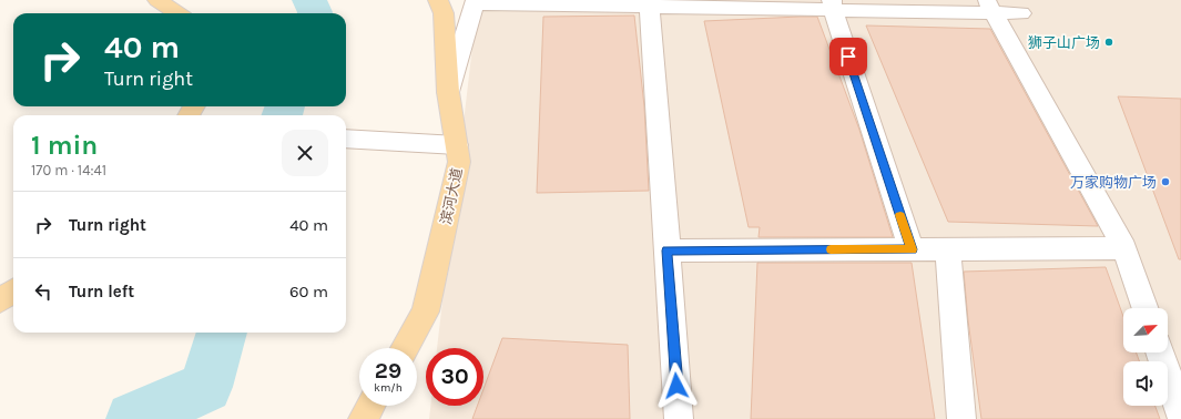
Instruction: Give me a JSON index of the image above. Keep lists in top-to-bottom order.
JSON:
{
  "streets": {
    "main road": ["滨河大道"]
  },
  "places": ["狮子山广场", "万家购物广场"],
  "north": "top right",
  "page": {
    "turn": ["40 m", "Turn right"],
    "heading": ["1 min", "170 m · 14:41"],
    "list": [
      {
        "name": "Turn right",
        "value": "40 m"
      },
      {
        "name": "Turn left",
        "value": "60 m"
      }
    ],
    "speed": "29 km/h",
    "limit": "30"
  }
}
